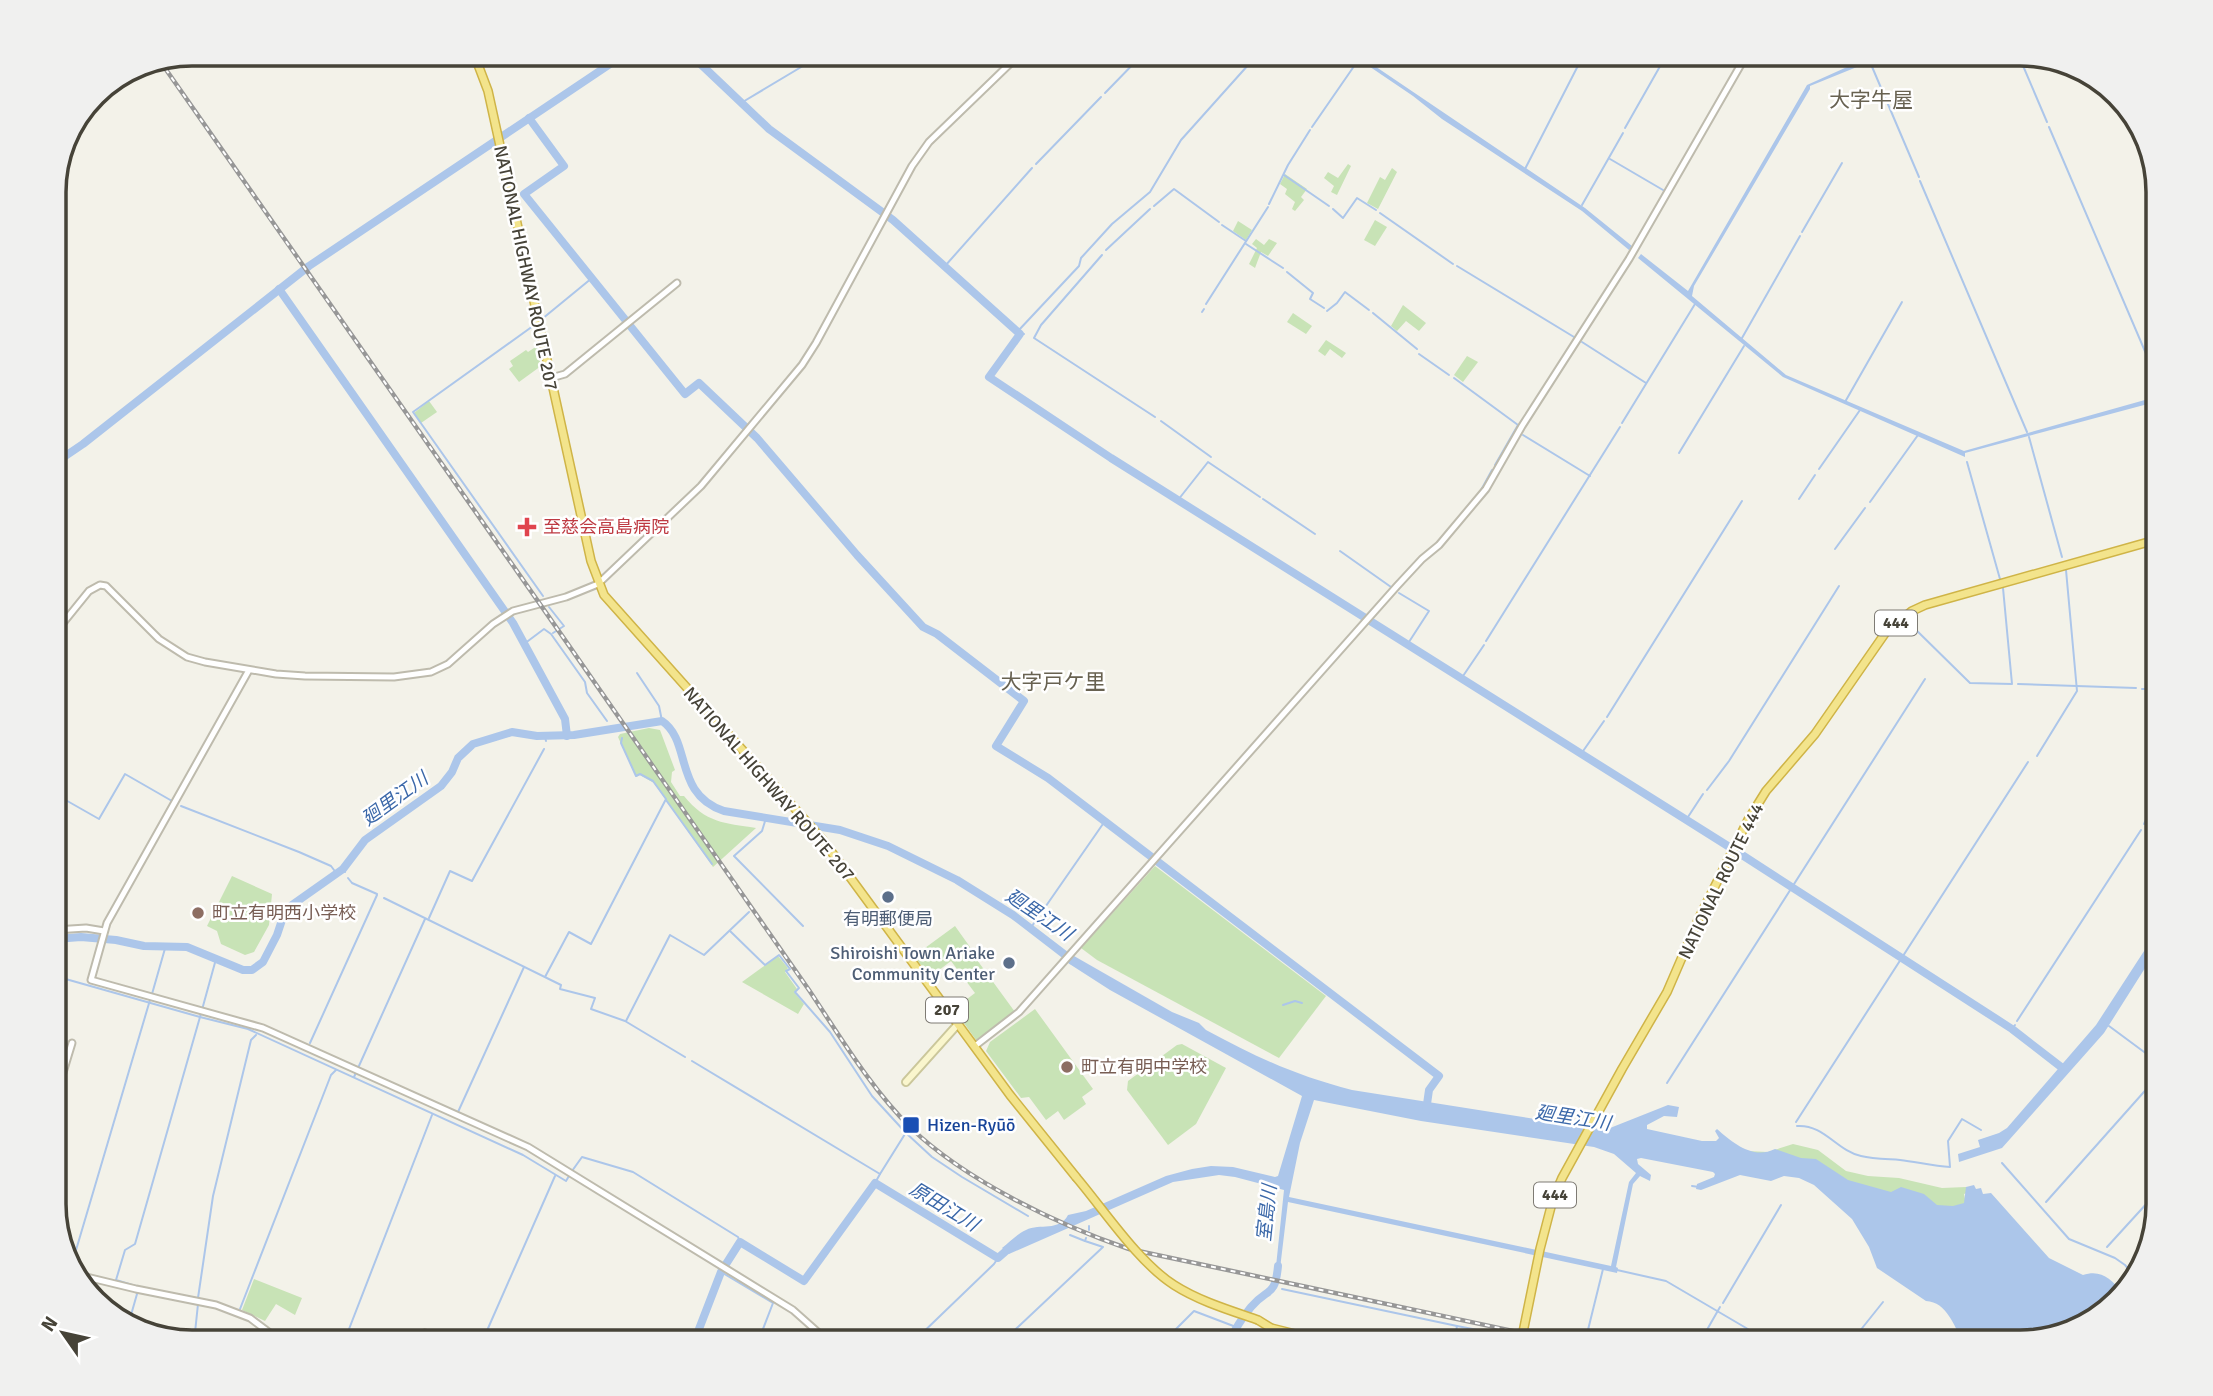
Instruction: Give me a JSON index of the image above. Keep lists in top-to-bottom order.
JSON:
{
  "streets": {
    "highway": [
      "NATIONAL HIGHWAY ROUTE 207",
      "444",
      "NATIONAL ROUTE 444",
      "207"
    ]
  },
  "districts": ["大字牛屋", "大字戸ケ里"],
  "water": ["廻里江川", "原田江川", "室島川"],
  "places": {
    "health": ["至慈会高島病院"],
    "other": [
      "有明郵便局",
      "町立有明西小学校",
      "Shiroishi Town Ariake Community Center",
      "町立有明中学校"
    ],
    "transit": ["Hizen-Ryūō"]
  },
  "north": "top left"
}
